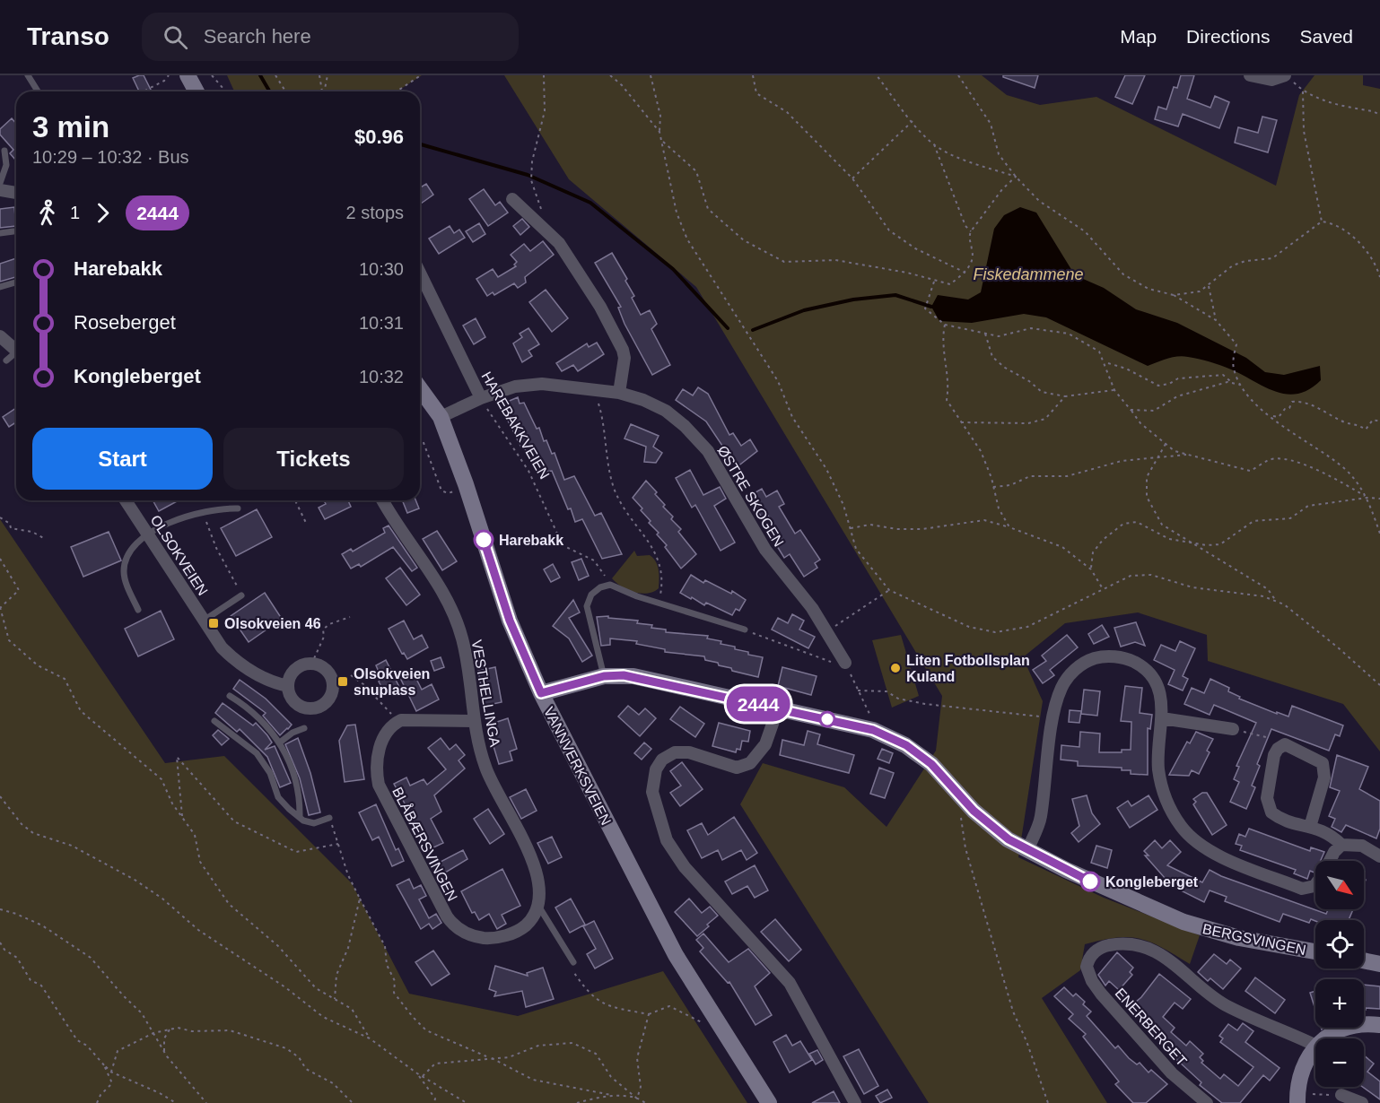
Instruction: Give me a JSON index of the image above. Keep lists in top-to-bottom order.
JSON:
{
  "streets": {
    "street": [
      "HAREBAKKVEIEN",
      "ØSTRE SKOGEN",
      "OLSOKVEIEN",
      "VESTHELLINGA",
      "VANNVERKSVEIEN",
      "BLÅBÆRSVINGEN",
      "BERGSVINGEN",
      "ENERBERGET"
    ]
  },
  "crossings": [
    ["HAREBAKKVEIEN", "ØSTRE SKOGEN"],
    ["ØSTRE SKOGEN", "VANNVERKSVEIEN"],
    ["VESTHELLINGA", "BLÅBÆRSVINGEN"],
    ["VANNVERKSVEIEN", "BERGSVINGEN"]
  ],
  "water": ["Fiskedammene"],
  "places": {
    "other": ["Harebakk", "Liten Fotbollsplan Kuland", "Kongleberget"],
    "transit": ["Olsokveien 46", "Olsokveien snuplass"]
  },
  "lines": ["bus line 2444"],
  "north": "bottom right",
  "page": {
    "header": "Transo",
    "search": "Search here",
    "nav": ["Map", "Directions", "Saved"],
    "on_map": "2444",
    "heading": ["3 min", "10:29 – 10:32 · Bus", "$0.96"],
    "legs": ["1", "2444", "2 stops"],
    "list": [
      {
        "name": "Harebakk",
        "value": "10:30"
      },
      {
        "name": "Roseberget",
        "value": "10:31"
      },
      {
        "name": "Kongleberget",
        "value": "10:32"
      }
    ],
    "buttons": ["Start", "Tickets"],
    "map_buttons": ["+", "−"]
  }
}
